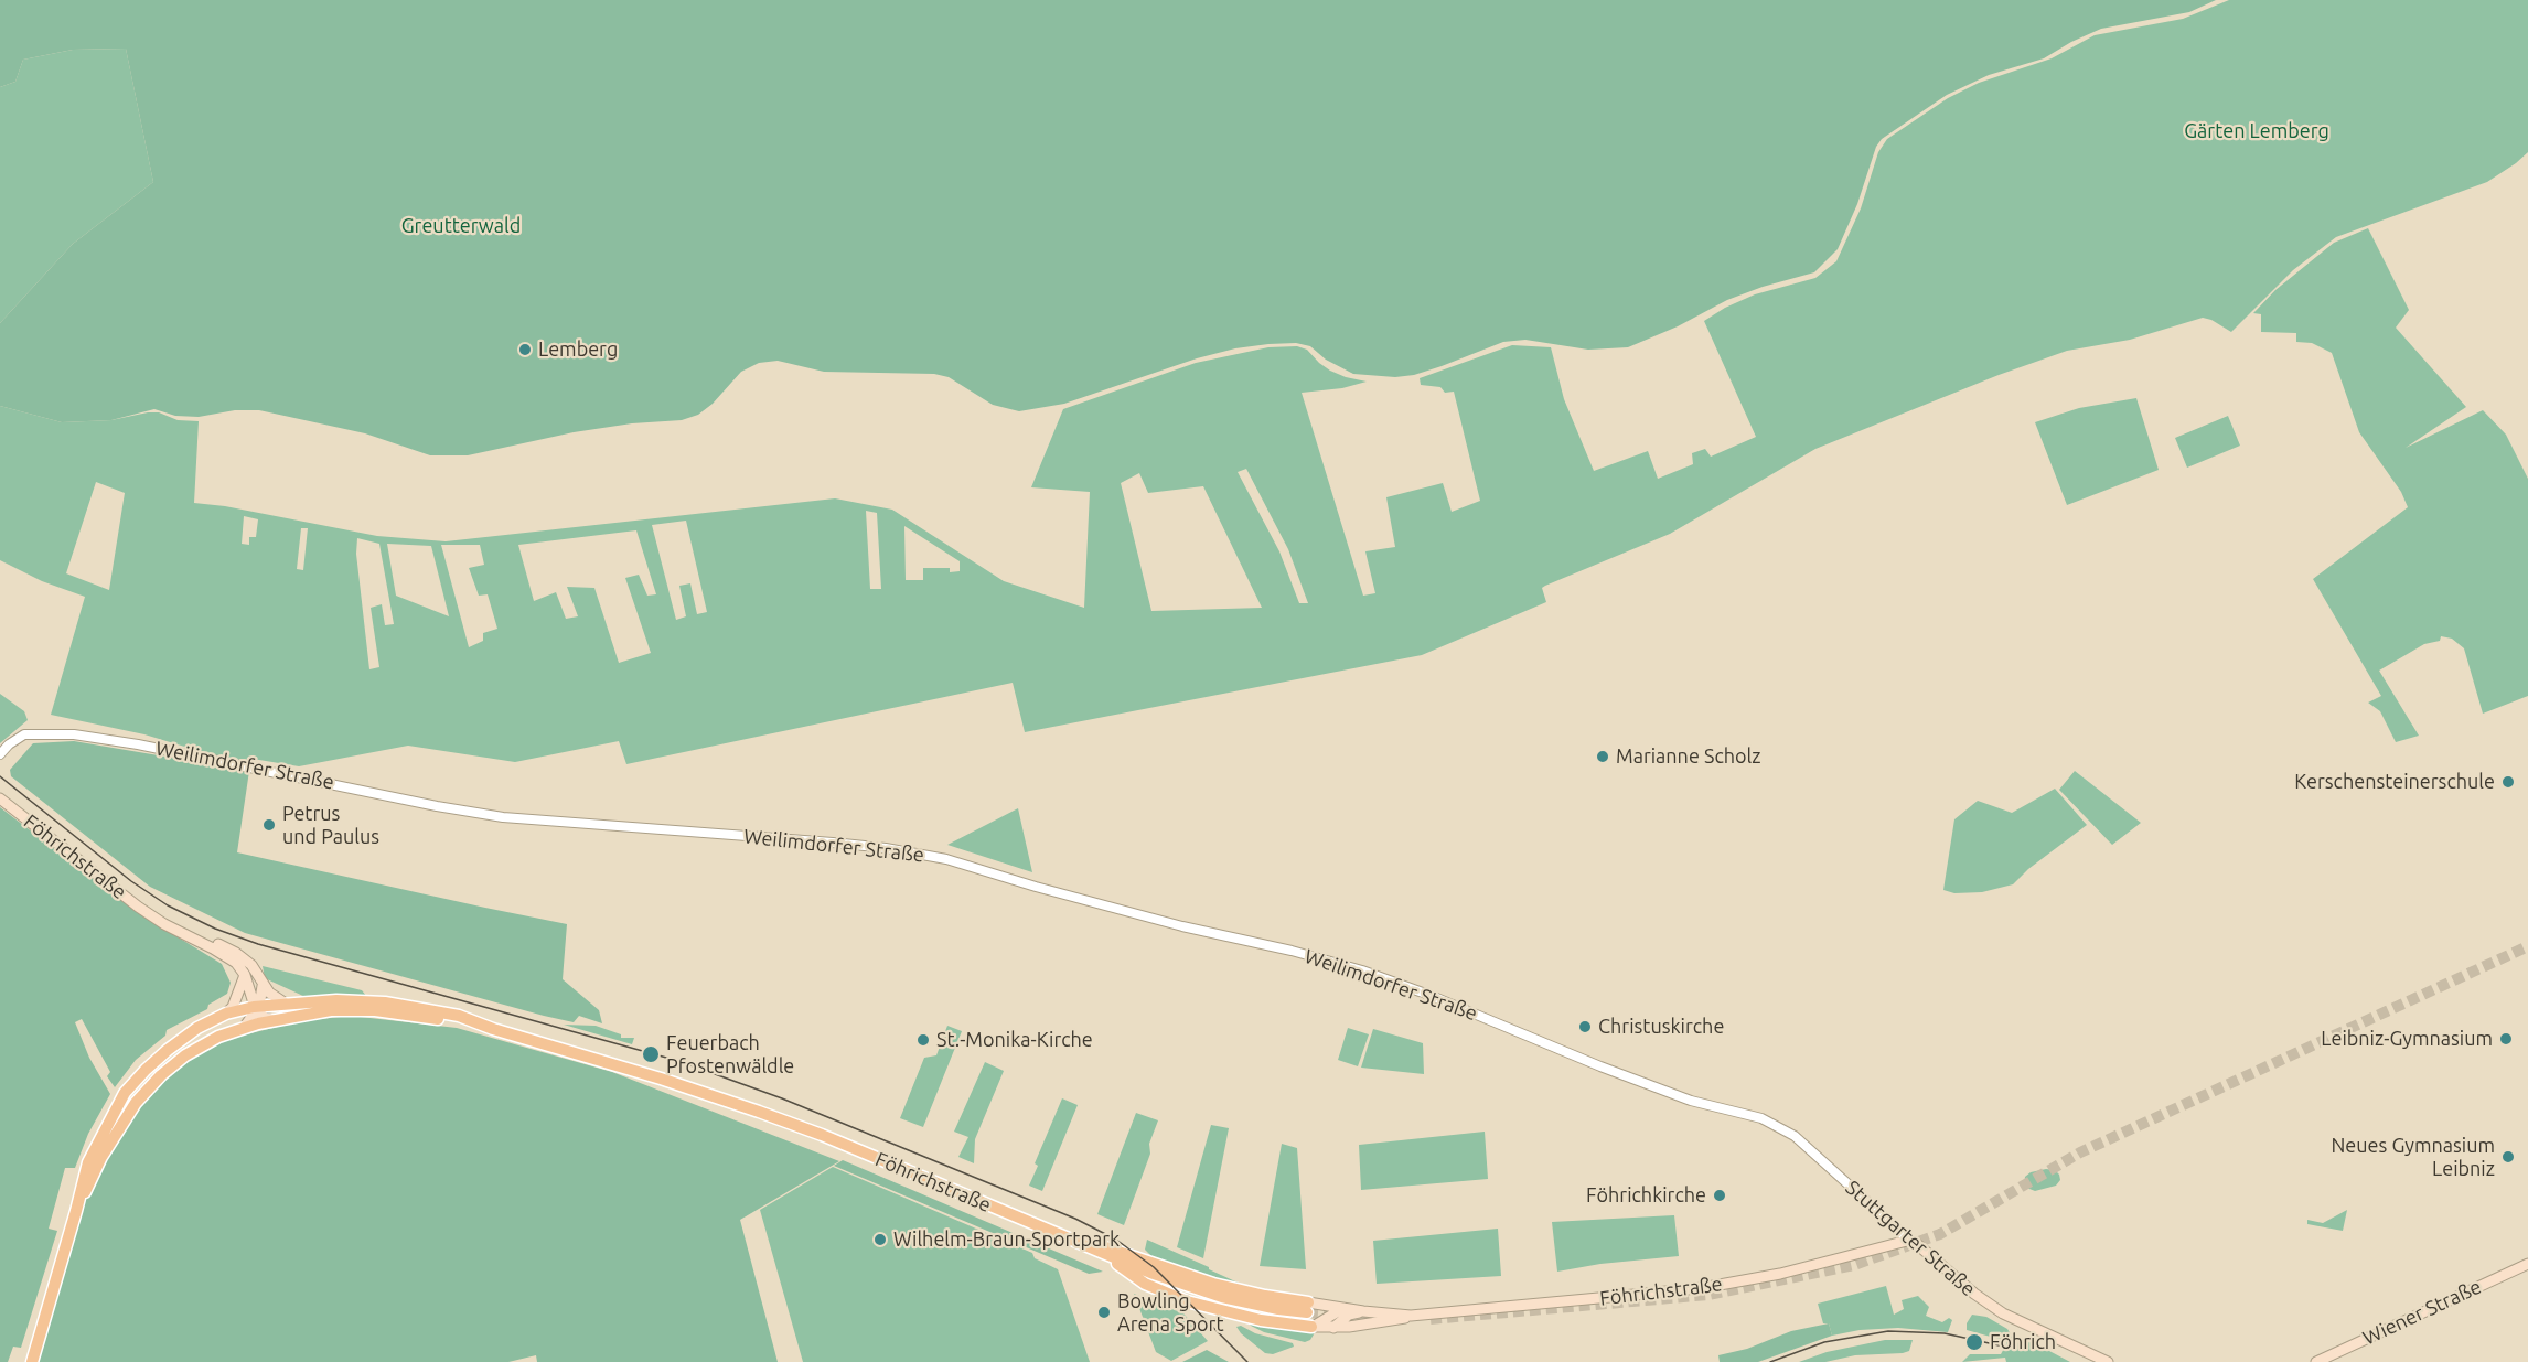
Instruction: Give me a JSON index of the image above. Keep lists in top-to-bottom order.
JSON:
{
  "streets": {
    "main road": ["Föhrichstraße", "Stuttgarter Straße", "Wiener Straße"],
    "street": ["Weilimdorfer Straße"]
  },
  "crossings": [
    ["Weilimdorfer Straße", "Stuttgarter Straße"],
    ["Föhrichstraße", "Stuttgarter Straße"]
  ],
  "parks": ["Gärten Lemberg", "Greutterwald"],
  "places": [
    "Lemberg",
    "Marianne Scholz",
    "Kerschensteinerschule",
    "Petrus und Paulus",
    "Christuskirche",
    "Leibniz-Gymnasium",
    "St.-Monika-Kirche",
    "Feuerbach Pfostenwäldle",
    "Neues Gymnasium Leibniz",
    "Föhrichkirche",
    "Wilhelm-Braun-Sportpark",
    "Bowling Arena Sport",
    "Föhrich"
  ]
}
